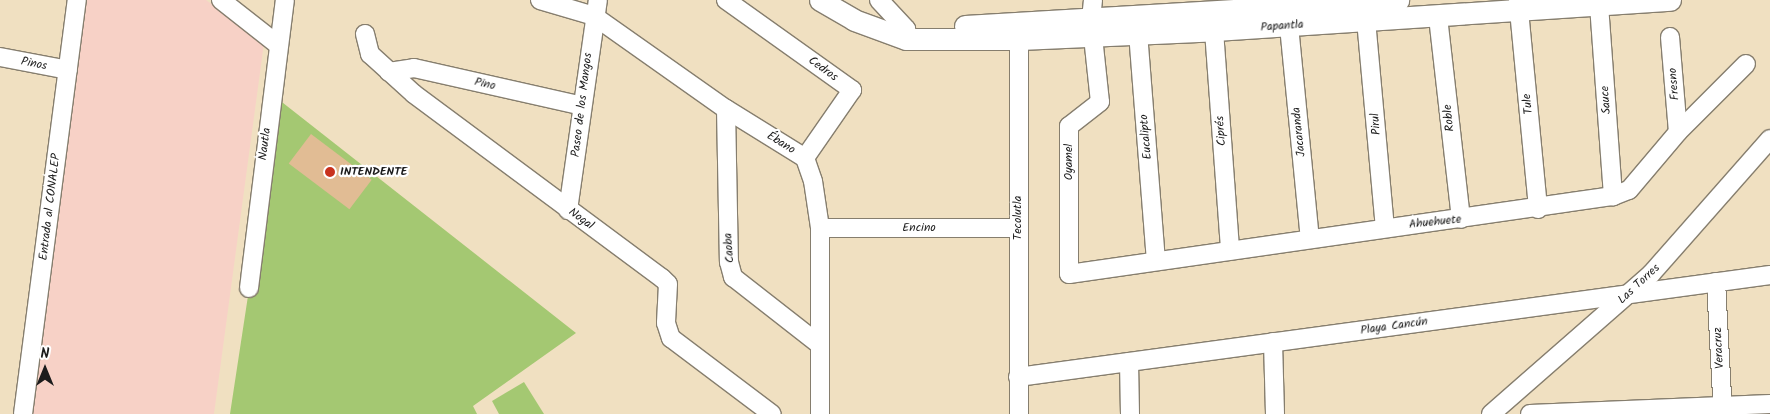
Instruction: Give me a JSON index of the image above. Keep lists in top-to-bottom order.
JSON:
{
  "streets": {
    "street": [
      "Papantla",
      "Pinos",
      "Cedros",
      "Pino",
      "Fresno",
      "Sauce",
      "Tule",
      "Paseo de los Mangos",
      "Roble",
      "Pirul",
      "Ciprés",
      "Jacaranda",
      "Eucalipto",
      "Ébano",
      "Nautla",
      "Oyamel",
      "Entrada al CONALEP",
      "Tecolutla",
      "Nogal",
      "Ahuehuete",
      "Encino",
      "Caoba",
      "Las Torres",
      "Playa Cancún",
      "Veracruz"
    ]
  },
  "crossings": [
    ["Papantla", "Sauce"],
    ["Papantla", "Tule"],
    ["Papantla", "Roble"],
    ["Papantla", "Pirul"],
    ["Papantla", "Ciprés"],
    ["Papantla", "Jacaranda"],
    ["Papantla", "Eucalipto"],
    ["Papantla", "Oyamel"],
    ["Papantla", "Tecolutla"],
    ["Pinos", "Entrada al CONALEP"],
    ["Cedros", "Ébano"],
    ["Pino", "Paseo de los Mangos"],
    ["Pino", "Nogal"],
    ["Fresno", "Ahuehuete"],
    ["Sauce", "Ahuehuete"],
    ["Tule", "Ahuehuete"],
    ["Paseo de los Mangos", "Ébano"],
    ["Paseo de los Mangos", "Nogal"],
    ["Roble", "Ahuehuete"],
    ["Pirul", "Ahuehuete"],
    ["Ciprés", "Ahuehuete"],
    ["Jacaranda", "Ahuehuete"],
    ["Eucalipto", "Ahuehuete"],
    ["Ébano", "Encino"],
    ["Ébano", "Caoba"],
    ["Oyamel", "Ahuehuete"],
    ["Tecolutla", "Encino"],
    ["Tecolutla", "Playa Cancún"],
    ["Las Torres", "Playa Cancún"],
    ["Playa Cancún", "Veracruz"]
  ],
  "places": ["INTENDENTE"],
  "north": "top"
}
